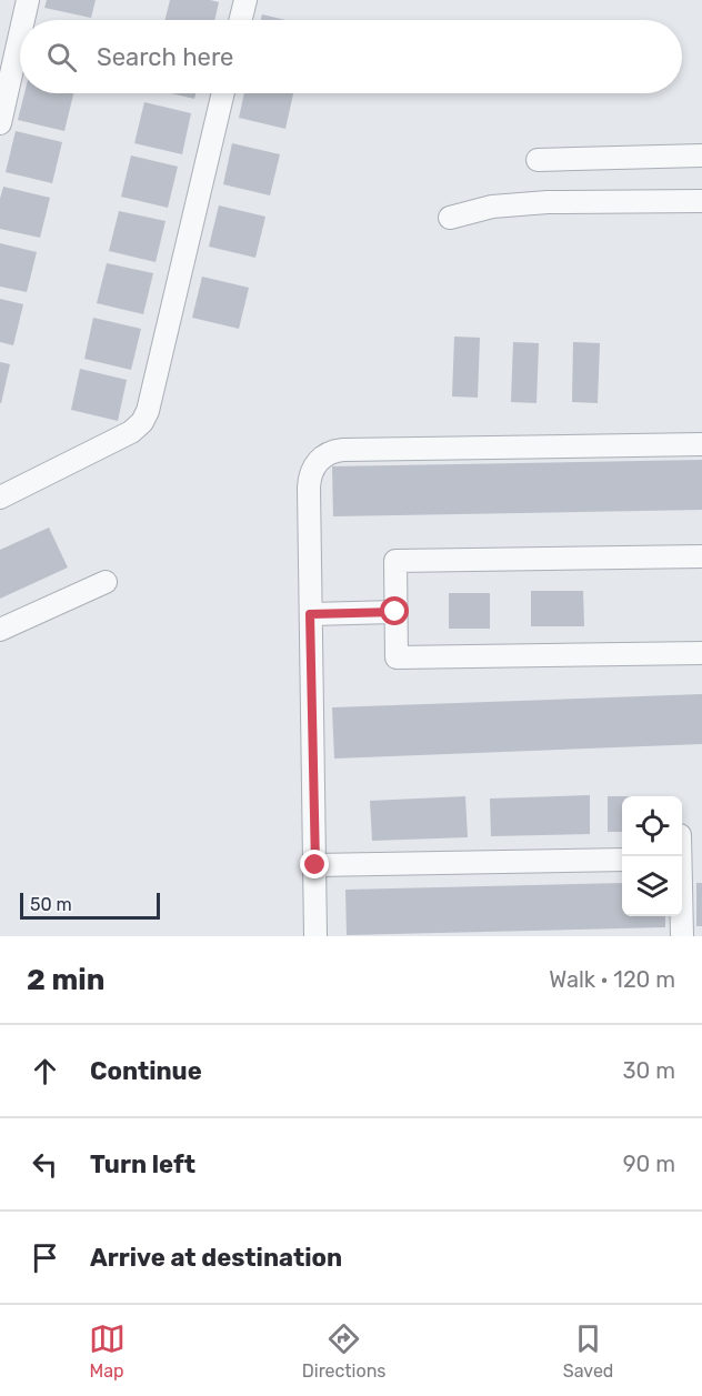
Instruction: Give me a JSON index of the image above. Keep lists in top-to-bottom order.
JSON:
{
  "scale_bar": "50 m",
  "page": {
    "search": "Search here",
    "scale": "50 m",
    "heading": ["2 min", "Walk · 120 m"],
    "list": [
      ["Continue", "30 m"],
      ["Turn left", "90 m"],
      "Arrive at destination"
    ],
    "nav": ["Map", "Directions", "Saved"]
  }
}
